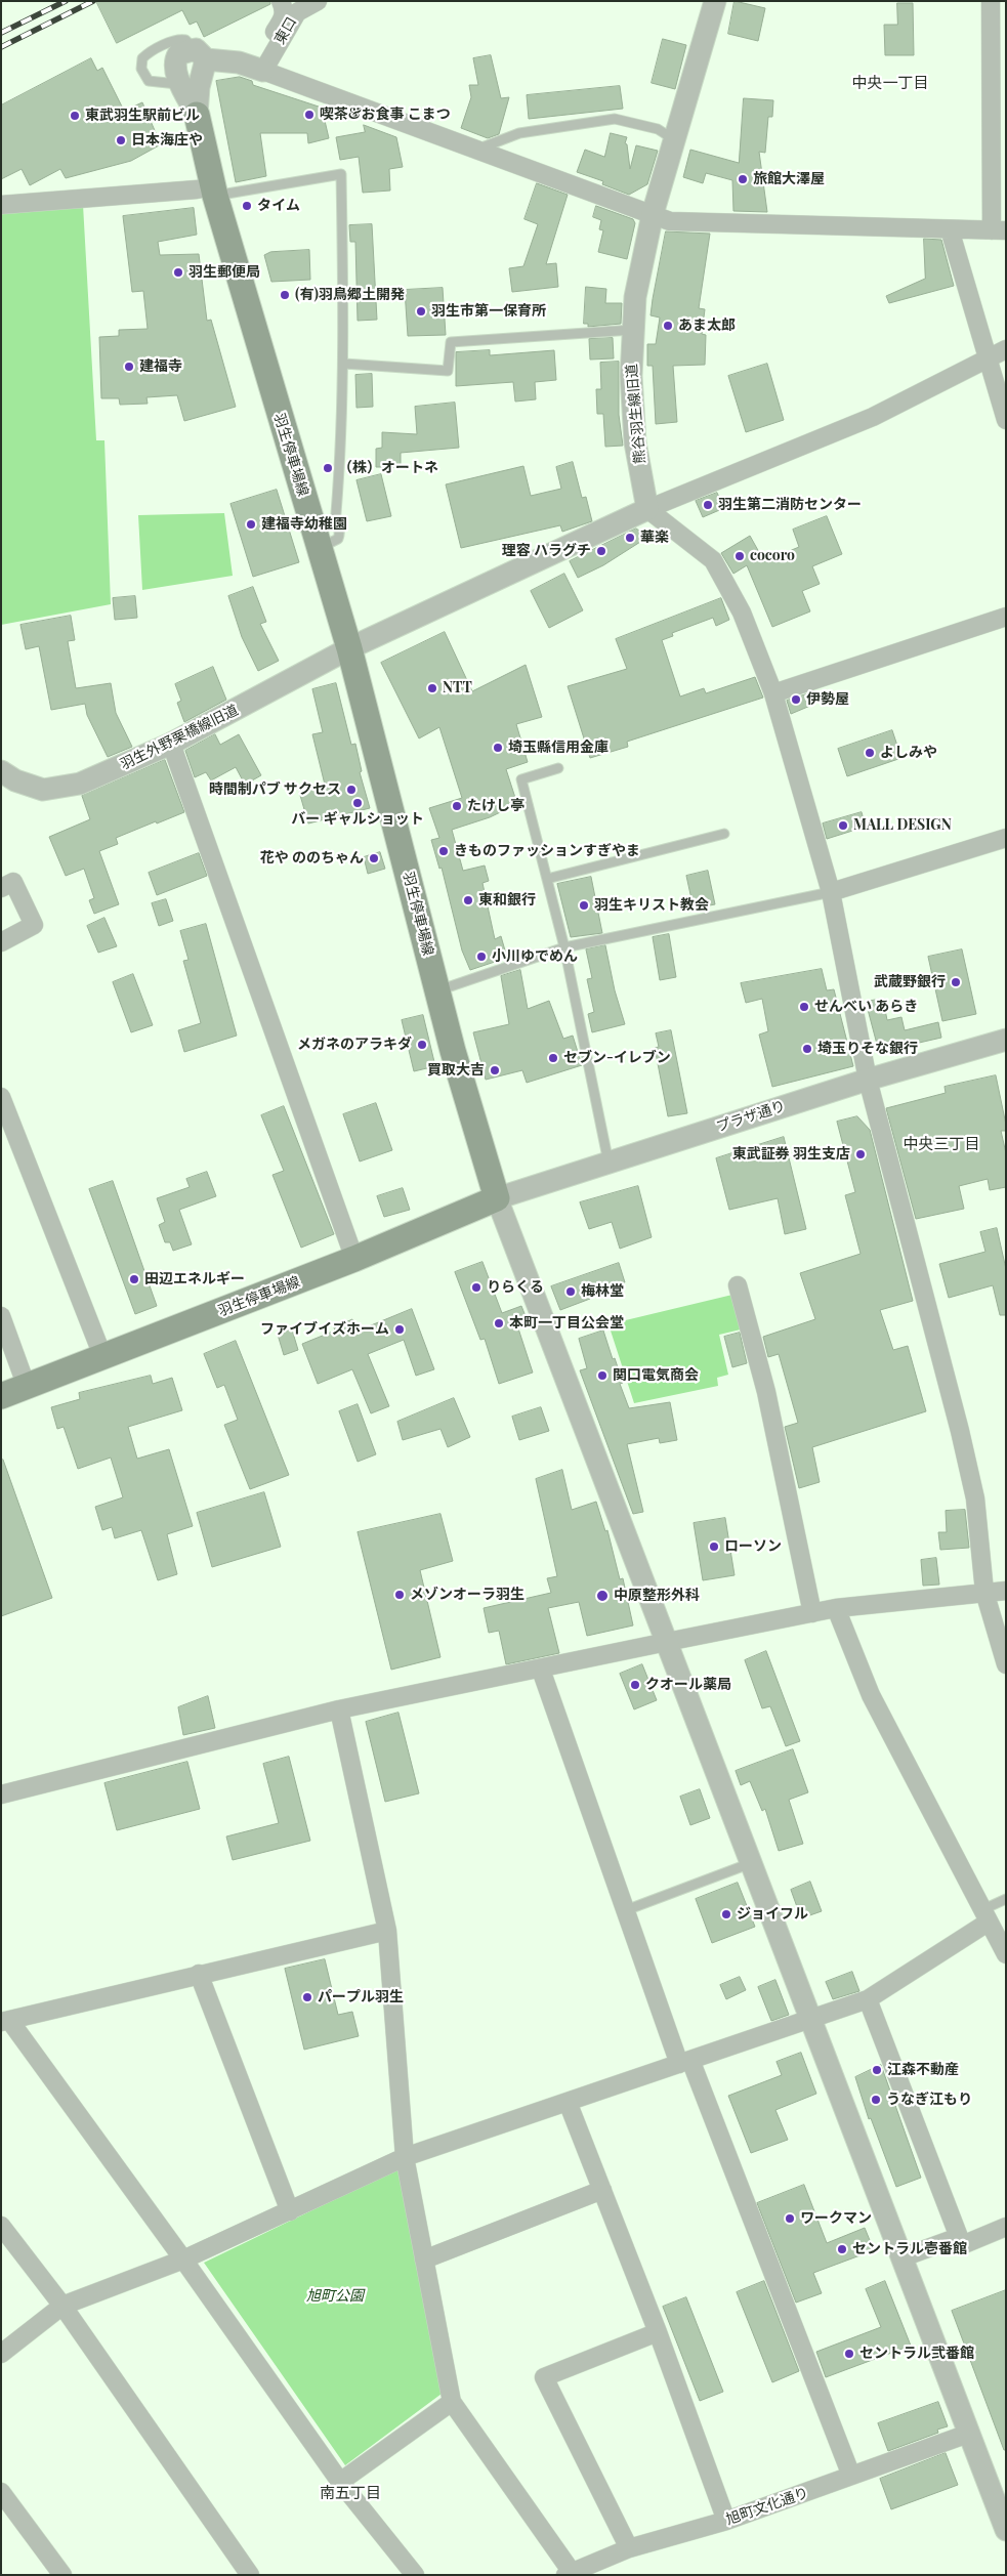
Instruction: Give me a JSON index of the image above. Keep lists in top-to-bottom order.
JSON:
{
  "streets": {
    "main road": ["羽生停車場線"],
    "street": [
      "東口",
      "熊谷羽生線旧道",
      "羽生外野栗橋線旧道",
      "プラザ通り",
      "旭町文化通り"
    ]
  },
  "crossings": [
    ["羽生停車場線", "羽生外野栗橋線旧道"],
    ["羽生停車場線", "プラザ通り"]
  ],
  "districts": ["中央一丁目", "中央三丁目", "南五丁目"],
  "parks": ["旭町公園"],
  "places": [
    "喫茶&お食事 こまつ",
    "東武羽生駅前ビル",
    "日本海庄や",
    "旅館大澤屋",
    "タイム",
    "羽生郵便局",
    "(有)羽鳥郷土開発",
    "羽生市第一保育所",
    "あま太郎",
    "建福寺",
    "（株）オートネ",
    "羽生第二消防センター",
    "建福寺幼稚園",
    "華楽",
    "理容 ハラグチ",
    "cocoro",
    "NTT",
    "伊勢屋",
    "埼玉縣信用金庫",
    "よしみや",
    "時間制パブ サクセス",
    "バー ギャルショット",
    "たけし亭",
    "MALL DESIGN",
    "きものファッションすぎやま",
    "花や ののちゃん",
    "東和銀行",
    "羽生キリスト教会",
    "小川ゆでめん",
    "武蔵野銀行",
    "せんべい あらき",
    "メガネのアラキダ",
    "埼玉りそな銀行",
    "セブン-イレブン",
    "買取大吉",
    "東武証券 羽生支店",
    "田辺エネルギー",
    "りらくる",
    "梅林堂",
    "本町一丁目公会堂",
    "ファイブイズホーム",
    "関口電気商会",
    "ローソン",
    "メゾンオーラ羽生",
    "中原整形外科",
    "クオール薬局",
    "ジョイフル",
    "パープル羽生",
    "江森不動産",
    "うなぎ江もり",
    "ワークマン",
    "セントラル壱番館",
    "セントラル弐番館"
  ]
}
